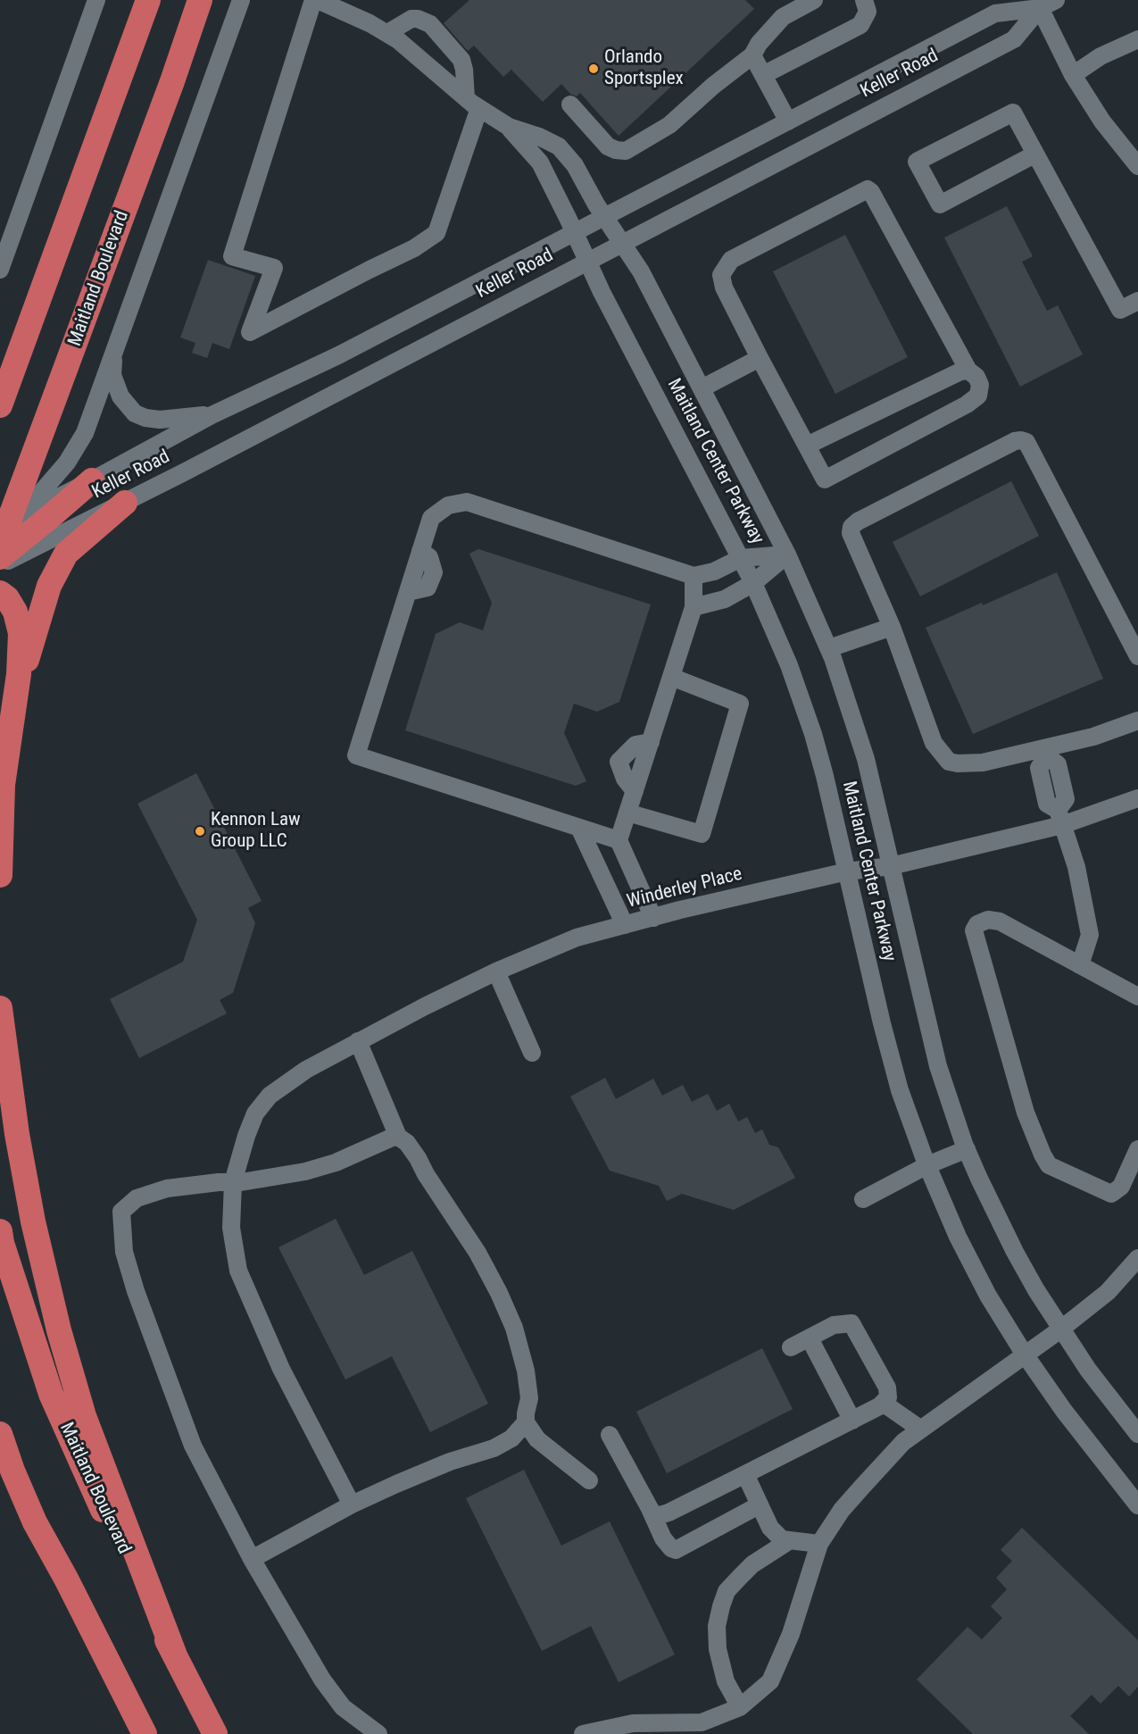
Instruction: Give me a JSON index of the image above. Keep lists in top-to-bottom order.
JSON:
{
  "streets": {
    "highway": ["Maitland Boulevard"],
    "street": ["Keller Road", "Maitland Center Parkway", "Winderley Place"]
  },
  "crossings": [
    ["Keller Road", "Maitland Boulevard"],
    ["Keller Road", "Maitland Center Parkway"],
    ["Maitland Center Parkway", "Winderley Place"]
  ],
  "places": ["Orlando Sportsplex", "Kennon Law Group LLC"]
}
